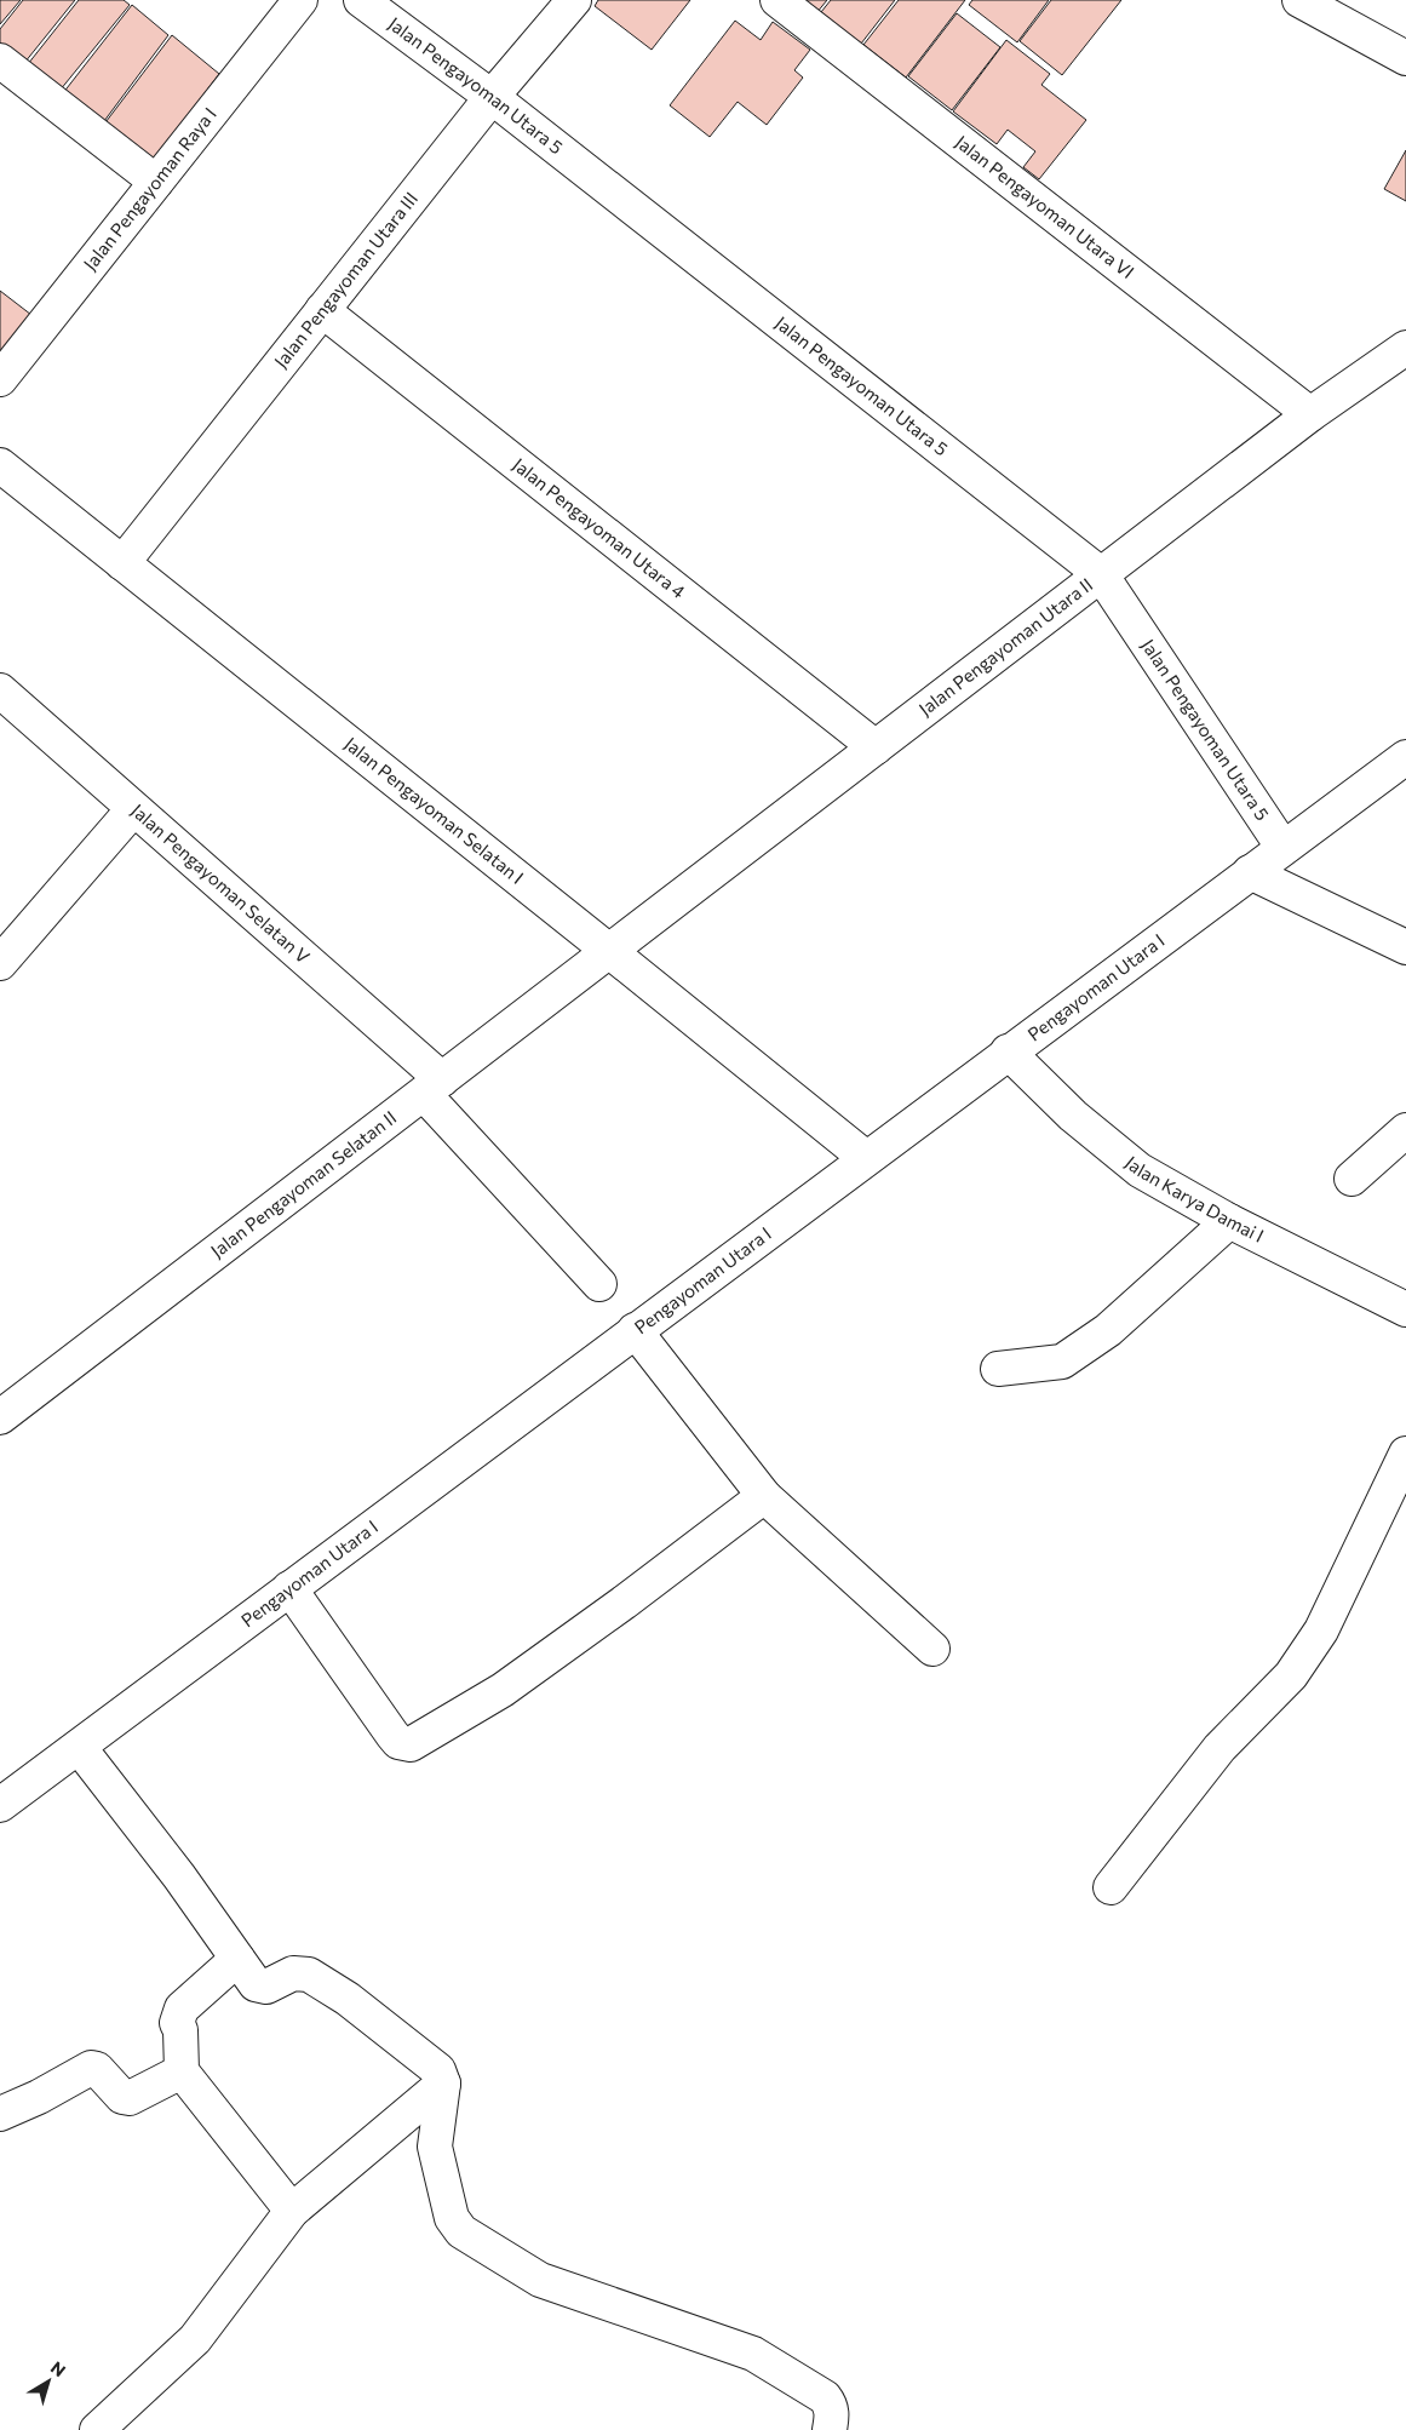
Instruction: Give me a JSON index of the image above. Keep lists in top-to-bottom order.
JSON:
{
  "streets": {
    "street": [
      "Jalan Pengayoman Utara 5",
      "Jalan Pengayoman Raya I",
      "Jalan Pengayoman Utara VI",
      "Jalan Pengayoman Utara III",
      "Jalan Pengayoman Utara 4",
      "Jalan Pengayoman Utara II",
      "Jalan Pengayoman Selatan I",
      "Jalan Pengayoman Selatan V",
      "Pengayoman Utara I",
      "Jalan Pengayoman Selatan II",
      "Jalan Karya Damai I"
    ]
  },
  "crossings": [
    ["Jalan Pengayoman Utara 5", "Jalan Pengayoman Utara III"],
    ["Jalan Pengayoman Utara 5", "Jalan Pengayoman Utara II"],
    ["Jalan Pengayoman Utara 5", "Pengayoman Utara I"],
    ["Jalan Pengayoman Utara VI", "Jalan Pengayoman Utara II"],
    ["Jalan Pengayoman Utara III", "Jalan Pengayoman Utara 4"],
    ["Jalan Pengayoman Utara III", "Jalan Pengayoman Selatan I"],
    ["Jalan Pengayoman Utara 4", "Jalan Pengayoman Utara II"],
    ["Jalan Pengayoman Utara II", "Jalan Pengayoman Selatan I"],
    ["Jalan Pengayoman Utara II", "Jalan Pengayoman Selatan II"],
    ["Jalan Pengayoman Selatan I", "Pengayoman Utara I"],
    ["Jalan Pengayoman Selatan I", "Jalan Pengayoman Selatan II"],
    ["Jalan Pengayoman Selatan V", "Jalan Pengayoman Selatan II"],
    ["Pengayoman Utara I", "Jalan Karya Damai I"]
  ],
  "north": "top right"
}
